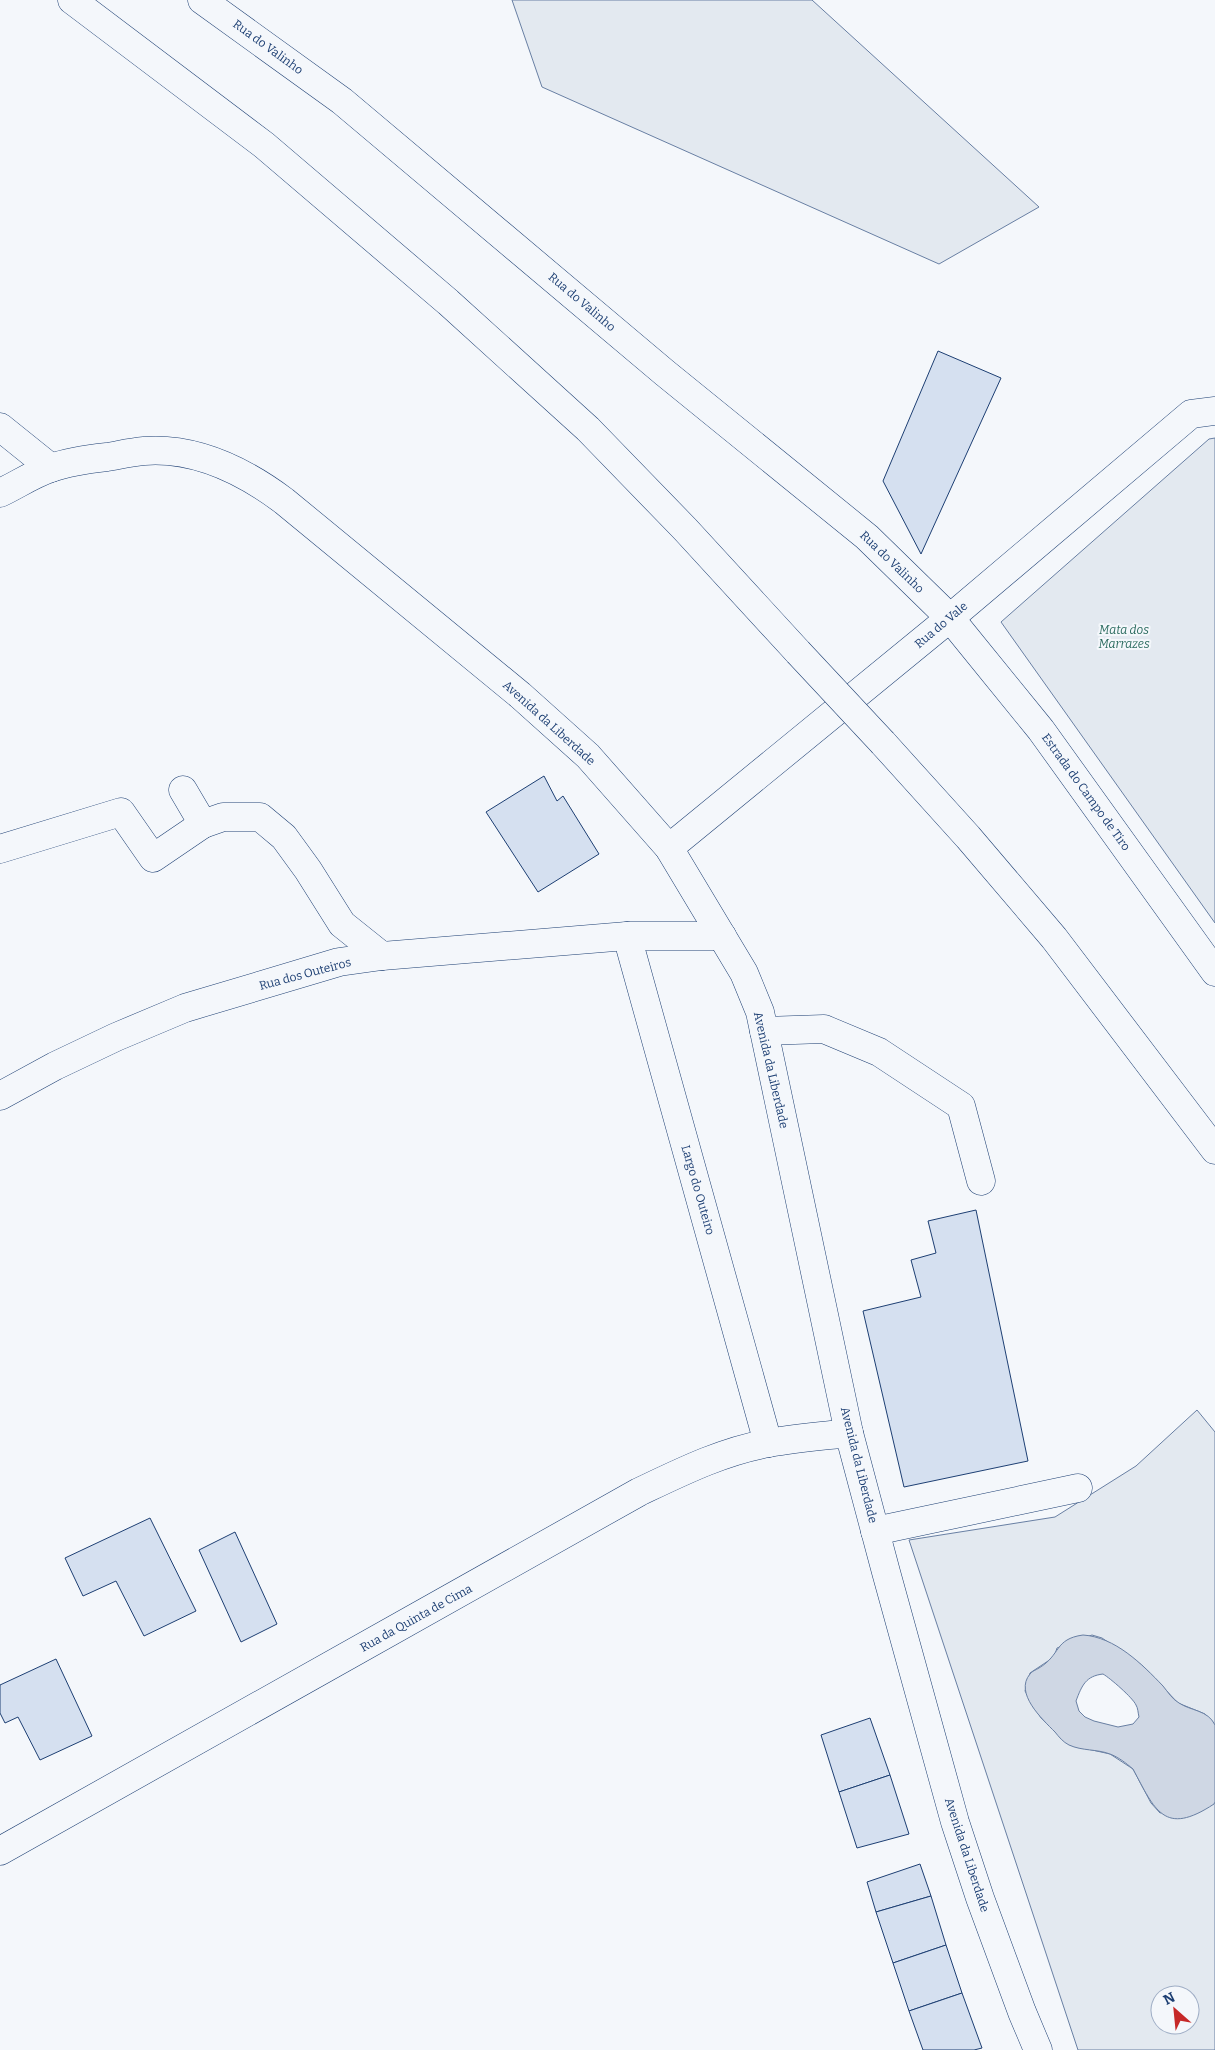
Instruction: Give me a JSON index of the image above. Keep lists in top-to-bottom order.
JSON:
{
  "streets": {
    "street": [
      "Rua do Valinho",
      "Rua do Vale",
      "Avenida da Liberdade",
      "Estrada do Campo de Tiro",
      "Rua dos Outeiros",
      "Largo do Outeiro",
      "Rua da Quinta de Cima"
    ]
  },
  "crossings": [
    ["Rua do Valinho", "Rua do Vale"],
    ["Rua do Valinho", "Estrada do Campo de Tiro"],
    ["Rua do Vale", "Avenida da Liberdade"],
    ["Rua do Vale", "Estrada do Campo de Tiro"],
    ["Avenida da Liberdade", "Rua dos Outeiros"],
    ["Avenida da Liberdade", "Rua da Quinta de Cima"],
    ["Rua dos Outeiros", "Largo do Outeiro"],
    ["Largo do Outeiro", "Rua da Quinta de Cima"]
  ],
  "parks": ["Mata dos Marrazes"],
  "north": "top left"
}
